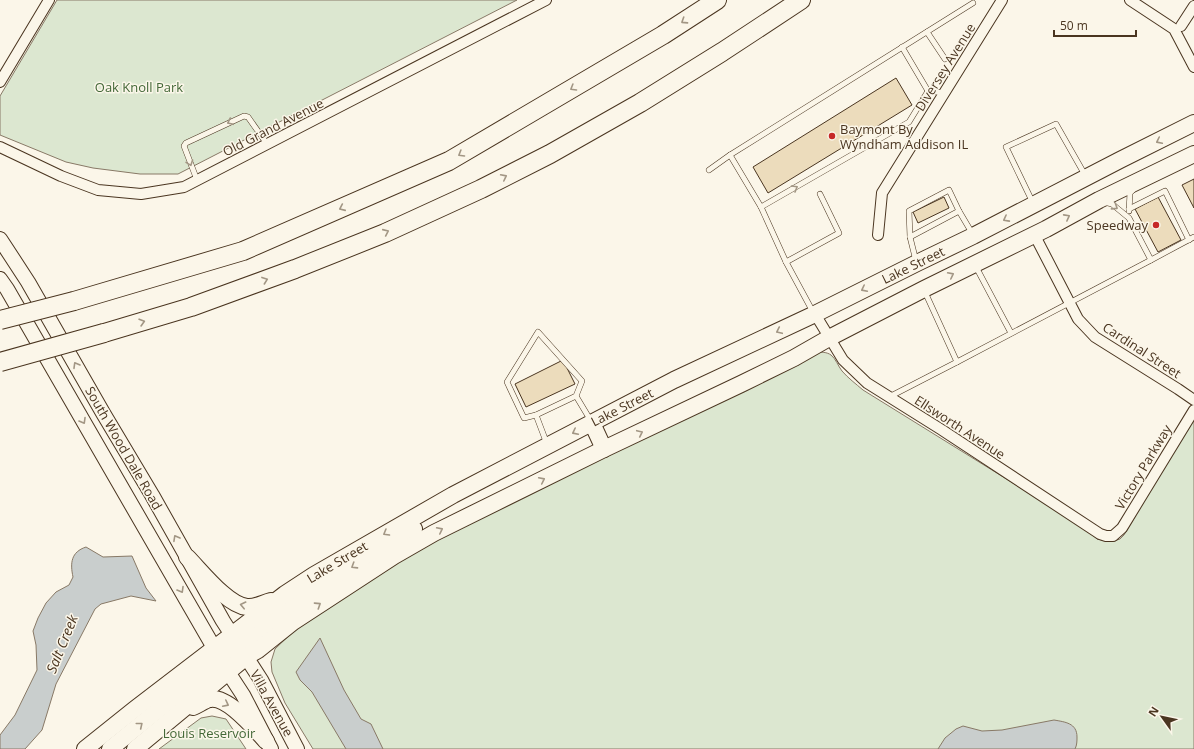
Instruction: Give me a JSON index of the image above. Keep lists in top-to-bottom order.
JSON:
{
  "streets": {
    "main road": ["Lake Street", "South Wood Dale Road", "Villa Avenue"],
    "street": [
      "Diversey Avenue",
      "Old Grand Avenue",
      "Cardinal Street",
      "Ellsworth Avenue",
      "Victory Parkway"
    ]
  },
  "crossings": [
    ["Lake Street", "Cardinal Street"],
    ["Lake Street", "Ellsworth Avenue"],
    ["Lake Street", "South Wood Dale Road"],
    ["Lake Street", "Villa Avenue"],
    ["Ellsworth Avenue", "Victory Parkway"],
    ["South Wood Dale Road", "Villa Avenue"]
  ],
  "water": ["Salt Creek"],
  "parks": ["Oak Knoll Park", "Louis Reservoir"],
  "places": ["Baymont By Wyndham Addison IL", "Speedway"],
  "scale_bar": "50 m",
  "north": "top left"
}
